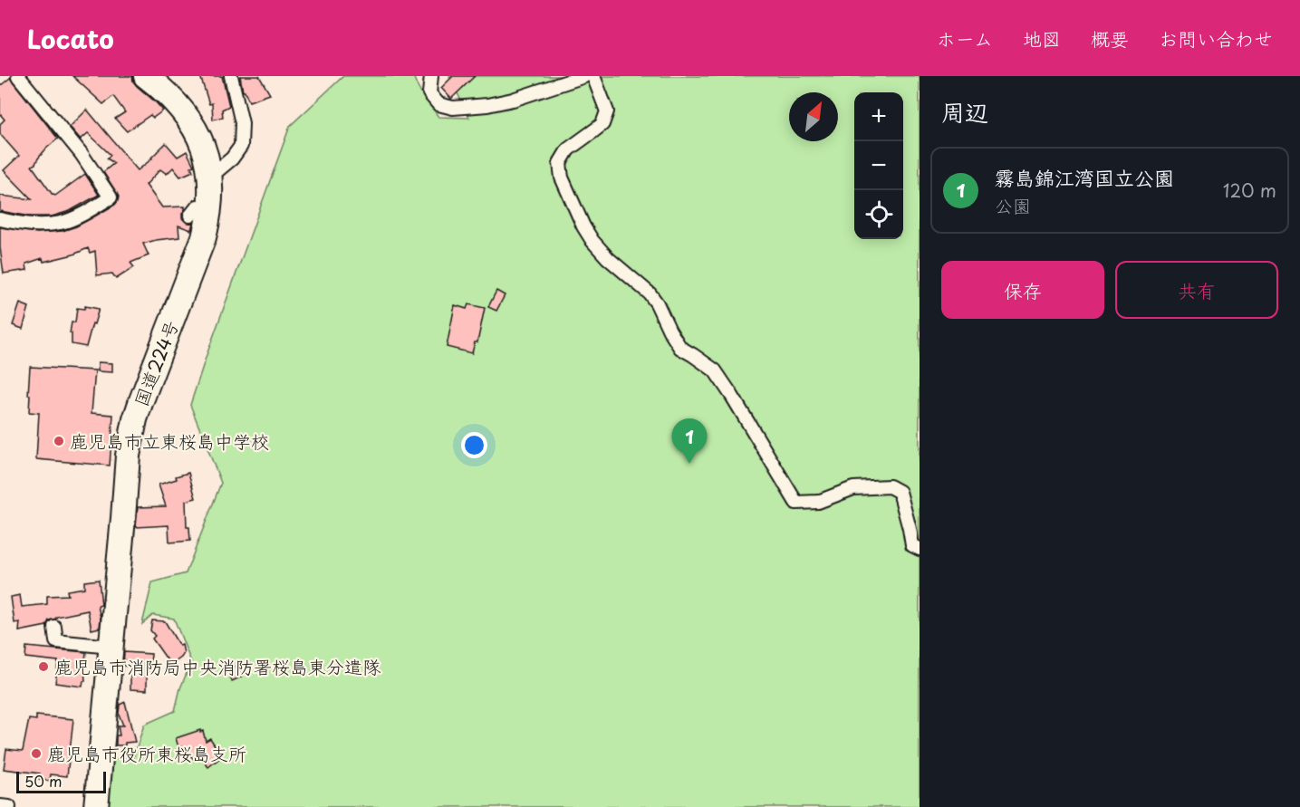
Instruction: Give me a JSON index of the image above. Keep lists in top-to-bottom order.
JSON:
{
  "streets": {
    "highway": ["国道224号"]
  },
  "places": ["鹿児島市立東桜島中学校", "鹿児島市消防局中央消防署桜島東分遣隊", "鹿児島市役所東桜島支所"],
  "scale_bar": "50 m",
  "north": "top right",
  "page": {
    "header": "Locato",
    "nav": [
      "ホーム",
      "地図",
      "概要",
      "お問い合わせ"
    ],
    "heading": "周辺",
    "map_buttons": ["+", "−"],
    "list": [
      {
        "mark": "1",
        "name": "霧島錦江湾国立公園",
        "note": "公園",
        "value": "120 m"
      }
    ],
    "buttons": ["保存", "共有"],
    "pins": "1",
    "scale": "50 m"
  }
}
